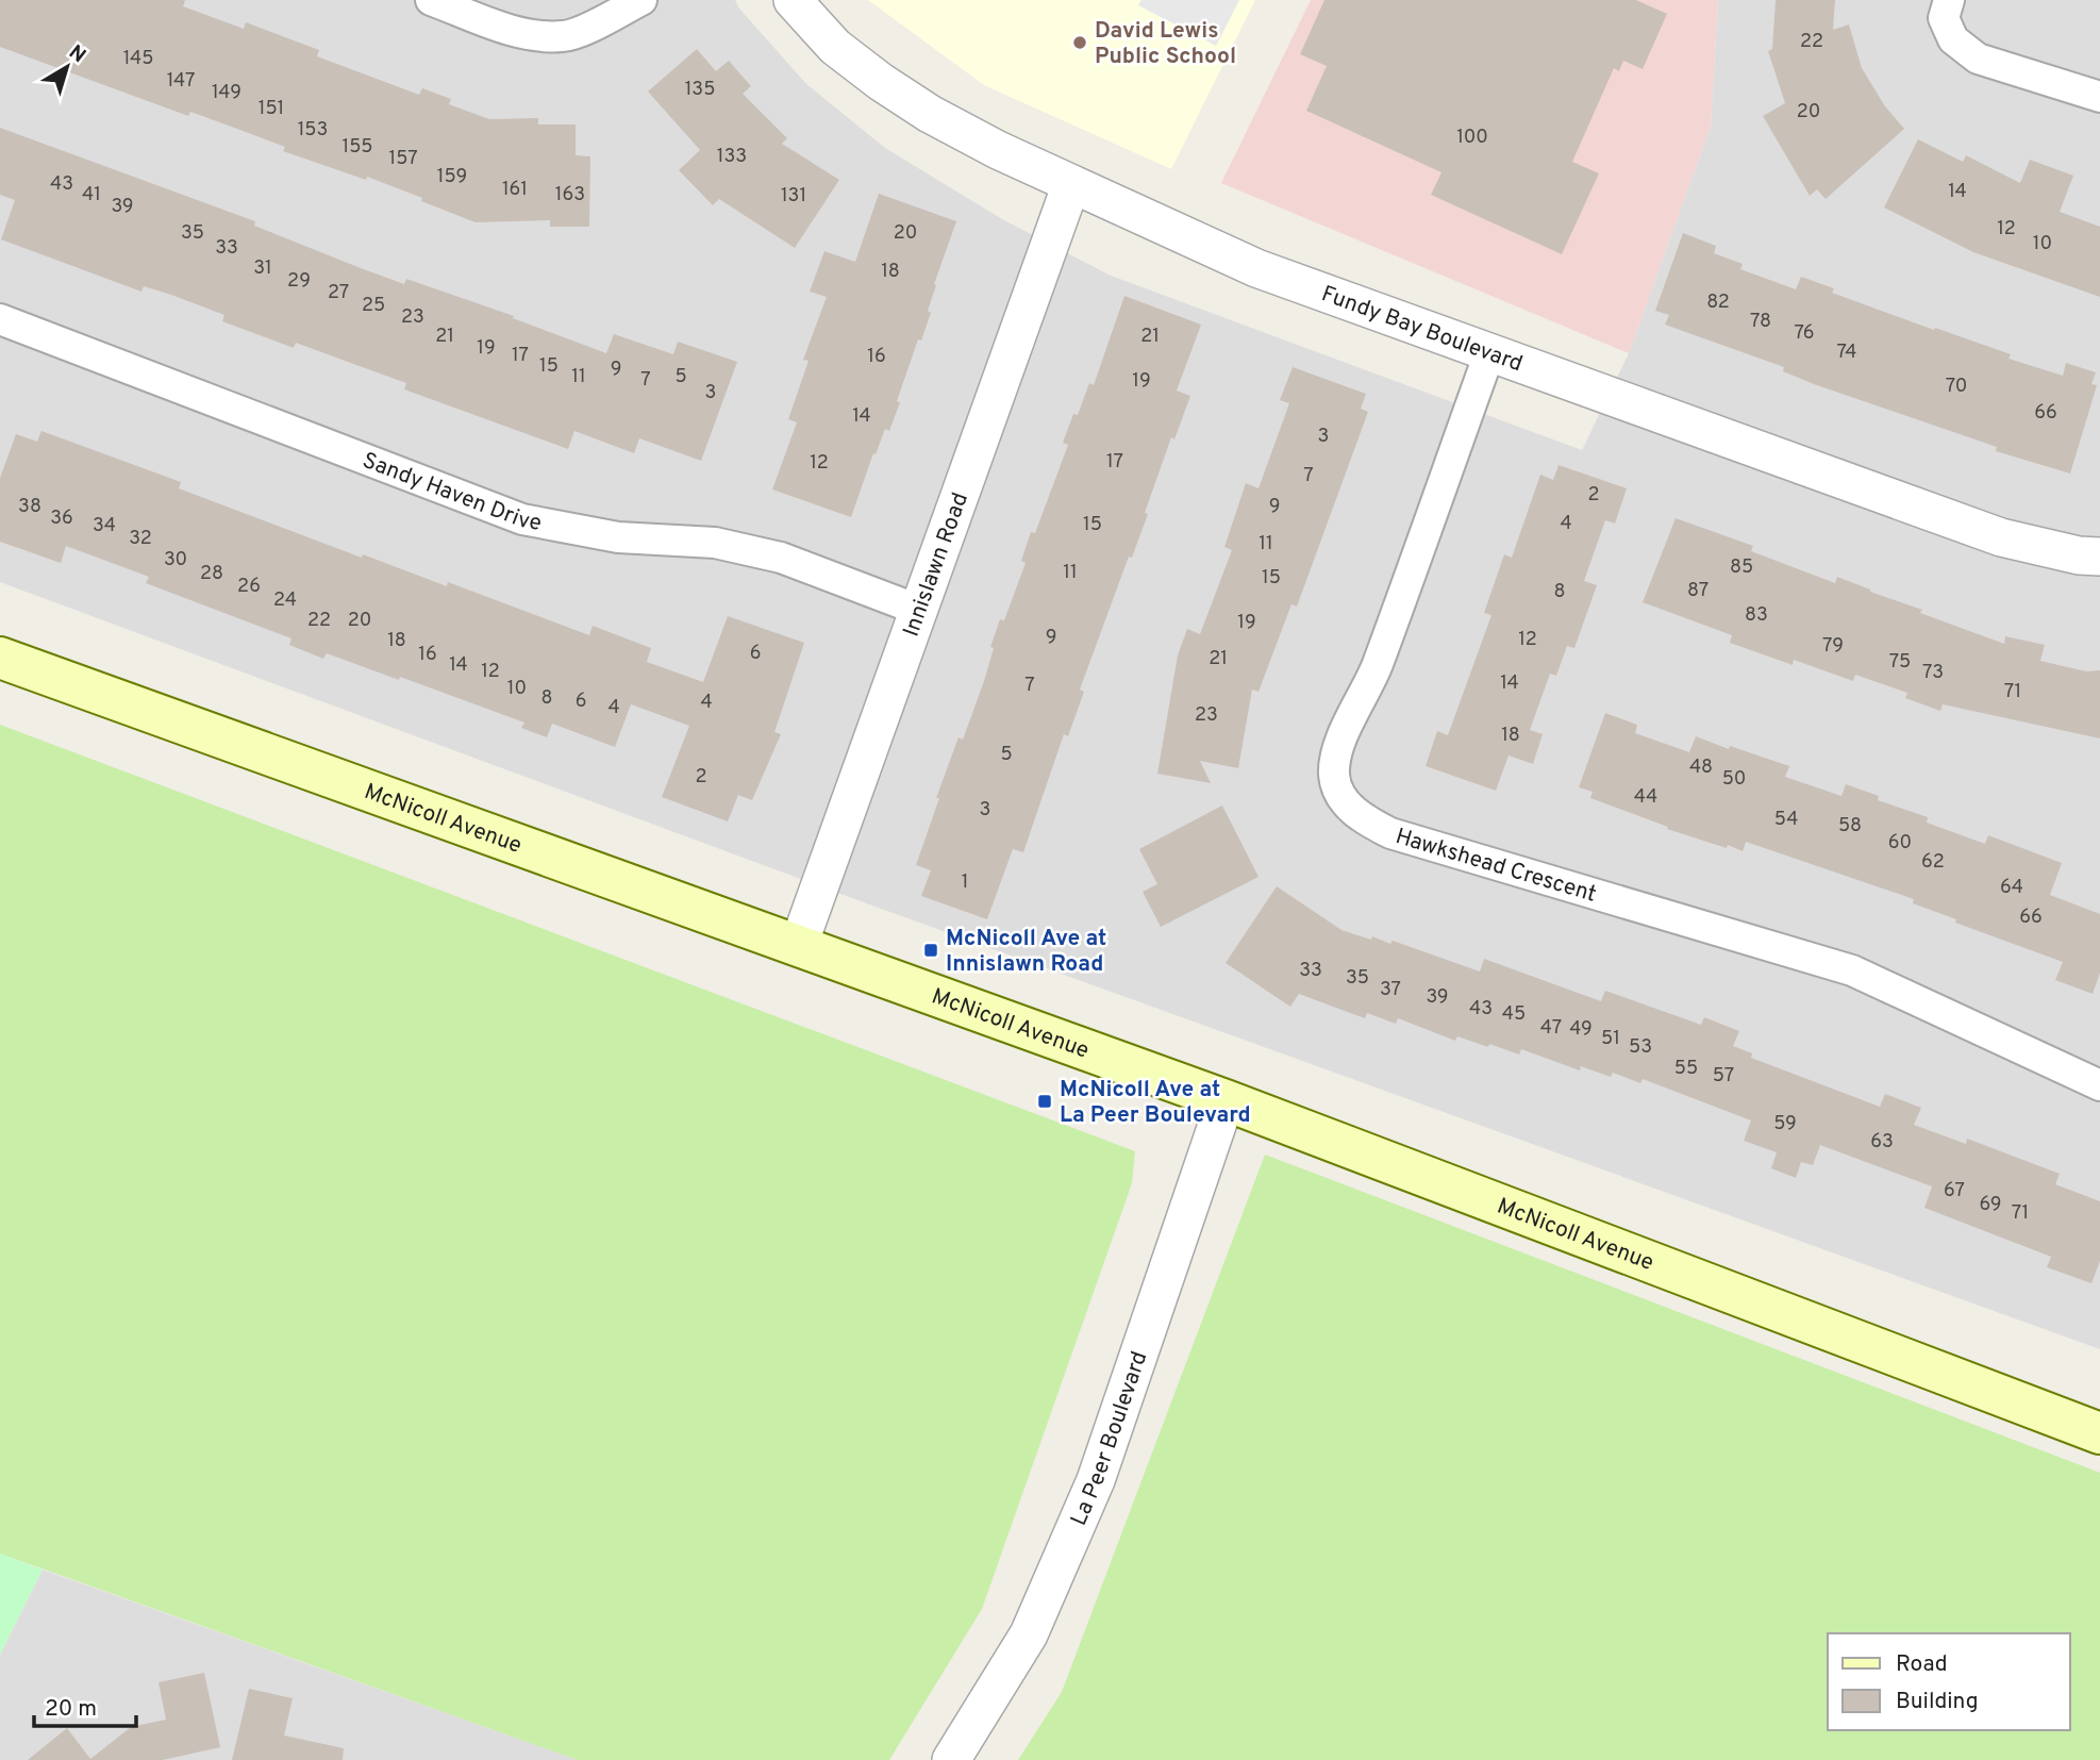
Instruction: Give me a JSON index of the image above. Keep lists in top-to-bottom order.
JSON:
{
  "streets": {
    "main road": ["McNicoll Avenue"],
    "street": [
      "Fundy Bay Boulevard",
      "Sandy Haven Drive",
      "Innislawn Road",
      "Hawkshead Crescent",
      "La Peer Boulevard"
    ]
  },
  "crossings": [
    ["Fundy Bay Boulevard", "Innislawn Road"],
    ["Fundy Bay Boulevard", "Hawkshead Crescent"],
    ["Sandy Haven Drive", "Innislawn Road"],
    ["Innislawn Road", "McNicoll Avenue"],
    ["McNicoll Avenue", "La Peer Boulevard"]
  ],
  "places": {
    "other": ["David Lewis Public School"],
    "transit": ["McNicoll Ave at Innislawn Road", "McNicoll Ave at La Peer Boulevard"]
  },
  "house_numbers": [
    "22",
    "145",
    "147",
    "135",
    "149",
    "151",
    "20",
    "153",
    "100",
    "155",
    "133",
    "157",
    "159",
    "43",
    "161",
    "14",
    "41",
    "163",
    "131",
    "39",
    "12",
    "35",
    "20",
    "10",
    "33",
    "31",
    "18",
    "29",
    "27",
    "82",
    "25",
    "23",
    "78",
    "76",
    "21",
    "21",
    "19",
    "74",
    "17",
    "16",
    "15",
    "9",
    "11",
    "5",
    "7",
    "19",
    "70",
    "3",
    "66",
    "14",
    "3",
    "17",
    "12",
    "7",
    "2",
    "38",
    "9",
    "36",
    "4",
    "15",
    "34",
    "32",
    "11",
    "30",
    "85",
    "11",
    "28",
    "15",
    "26",
    "87",
    "8",
    "24",
    "83",
    "22",
    "20",
    "19",
    "9",
    "12",
    "18",
    "79",
    "6",
    "16",
    "21",
    "75",
    "14",
    "12",
    "73",
    "14",
    "7",
    "10",
    "71",
    "8",
    "6",
    "4",
    "4",
    "23",
    "18",
    "5",
    "48",
    "2",
    "50",
    "44",
    "3",
    "54",
    "58",
    "60",
    "62",
    "1",
    "64",
    "66",
    "33",
    "35",
    "37",
    "39",
    "43",
    "45",
    "47",
    "49",
    "51",
    "53",
    "55",
    "57",
    "59",
    "63",
    "67",
    "69",
    "71"
  ],
  "legend": ["Road", "Building"],
  "scale_bar": "20 m",
  "north": "top right"
}
